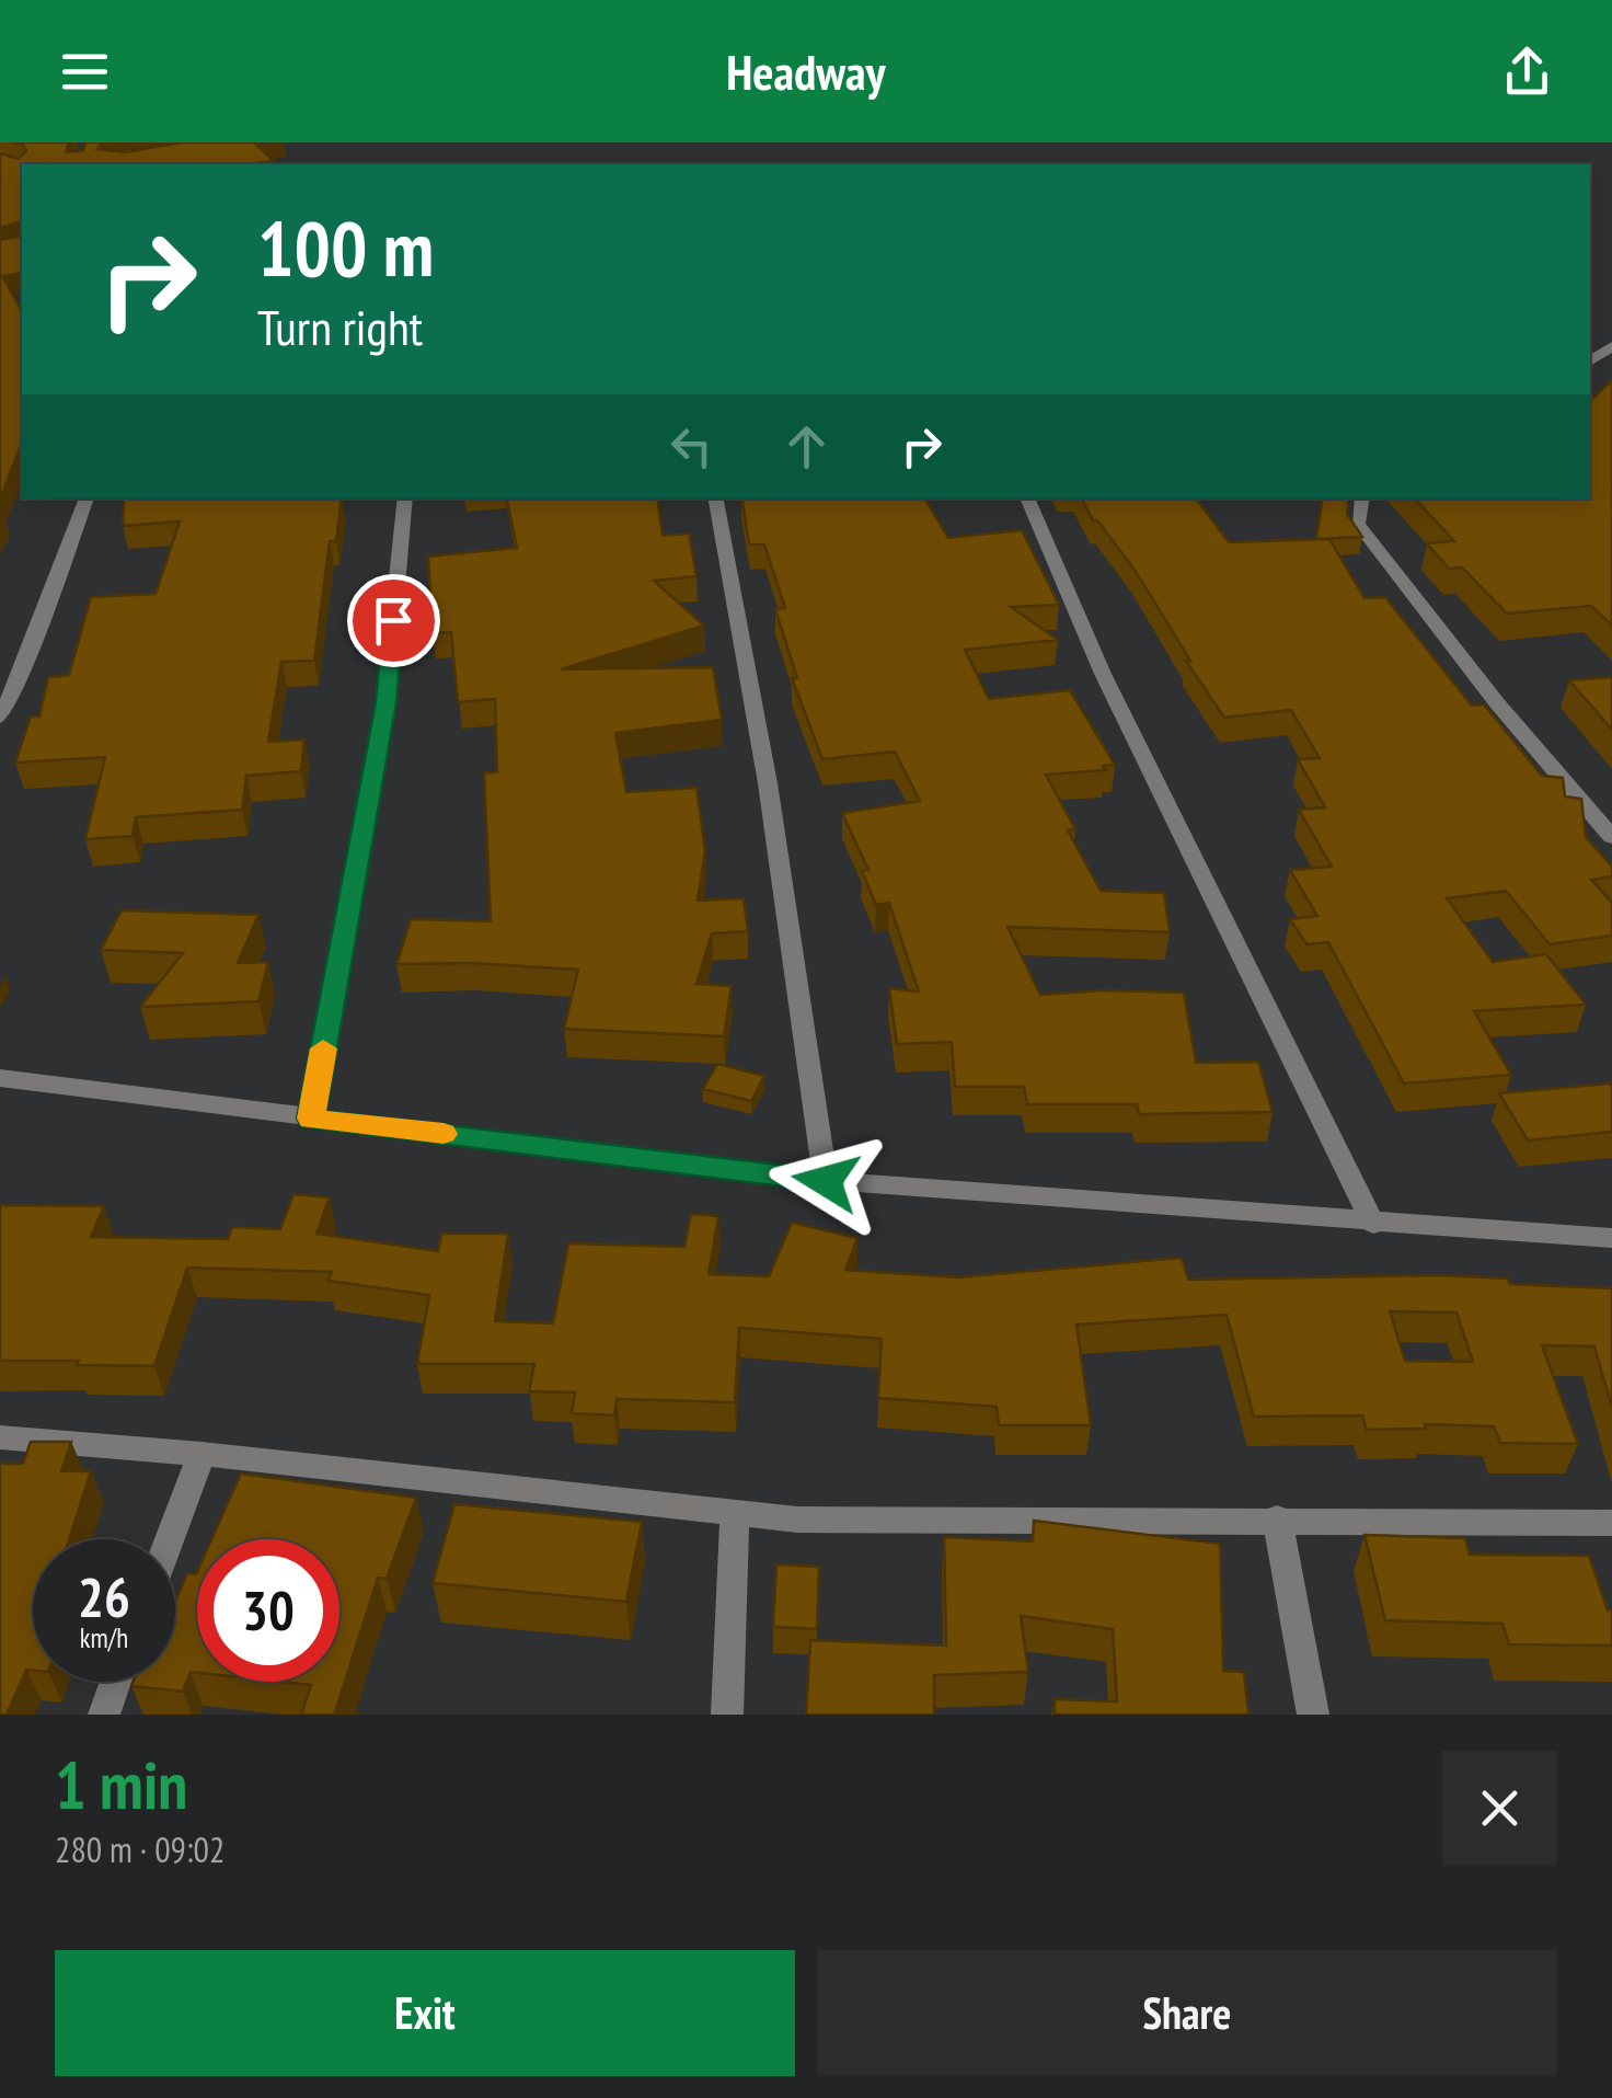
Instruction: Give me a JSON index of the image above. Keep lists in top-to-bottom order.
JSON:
{
  "page": {
    "header": "Headway",
    "turn": ["100 m", "Turn right"],
    "speed": "26 km/h",
    "limit": "30",
    "heading": ["1 min", "280 m · 09:02"],
    "buttons": ["Exit", "Share"]
  }
}
